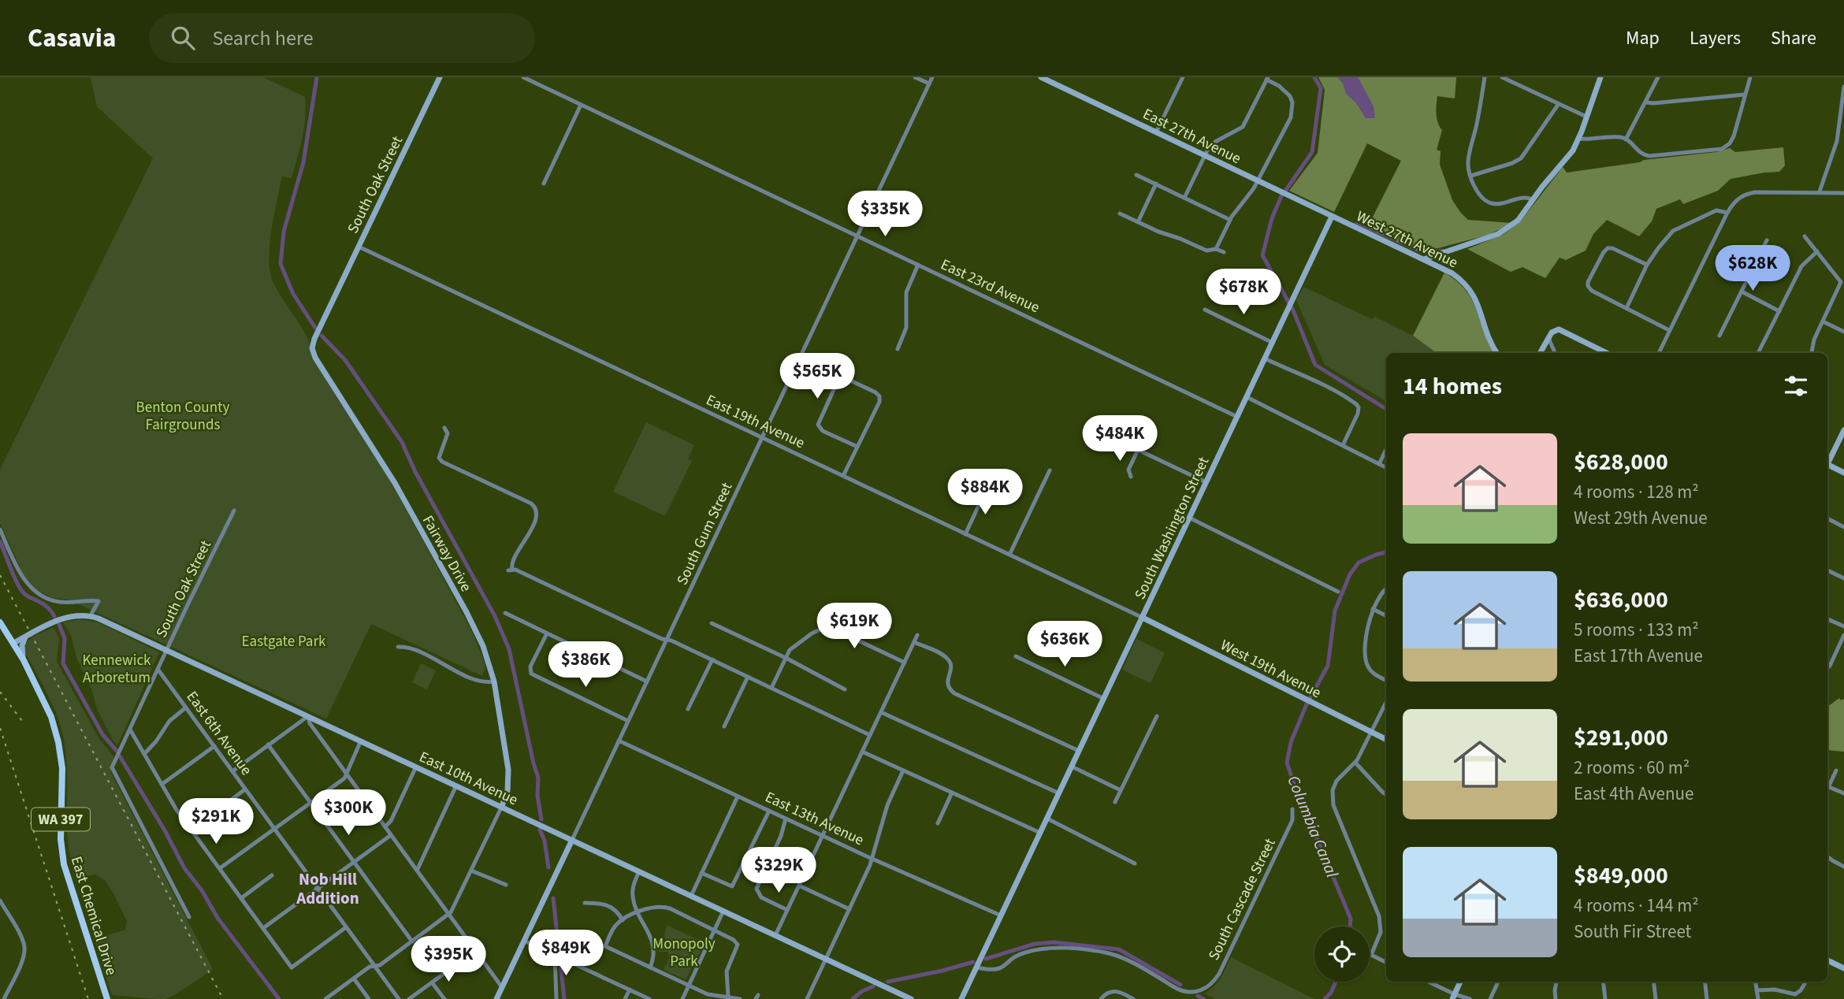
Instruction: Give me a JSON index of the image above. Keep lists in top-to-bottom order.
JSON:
{
  "streets": {
    "main road": [
      "East 27th Avenue",
      "South Oak Street",
      "West 27th Avenue",
      "South Washington Street",
      "South Gum Street",
      "Fairway Drive",
      "West 19th Avenue",
      "East 10th Avenue",
      "WA 397",
      "East Chemical Drive"
    ],
    "street": [
      "East 23rd Avenue",
      "East 19th Avenue",
      "East 6th Avenue",
      "East 13th Avenue",
      "South Cascade Street"
    ]
  },
  "crossings": [
    ["East 27th Avenue", "West 27th Avenue"],
    ["East 27th Avenue", "South Washington Street"],
    ["South Oak Street", "East 19th Avenue"],
    ["South Oak Street", "Fairway Drive"],
    ["South Oak Street", "East 6th Avenue"],
    ["South Oak Street", "East 10th Avenue"],
    ["West 27th Avenue", "South Washington Street"],
    ["East 23rd Avenue", "South Washington Street"],
    ["East 23rd Avenue", "South Gum Street"],
    ["East 19th Avenue", "South Washington Street"],
    ["East 19th Avenue", "South Gum Street"],
    ["East 19th Avenue", "West 19th Avenue"],
    ["South Washington Street", "West 19th Avenue"],
    ["South Washington Street", "East 13th Avenue"],
    ["South Washington Street", "South Cascade Street"],
    ["South Gum Street", "East 10th Avenue"],
    ["South Gum Street", "East 13th Avenue"],
    ["Fairway Drive", "East 10th Avenue"]
  ],
  "districts": ["Nob Hill Addition"],
  "water": ["Columbia Canal"],
  "parks": [
    "Benton County Fairgrounds",
    "Eastgate Park",
    "Kennewick Arboretum",
    "Monopoly Park"
  ],
  "page": {
    "header": "Casavia",
    "search": "Search here",
    "nav": ["Map", "Layers", "Share"],
    "price": [
      "$335K",
      "$628K",
      "$678K",
      "$565K",
      "$484K",
      "$884K",
      "$619K",
      "$636K",
      "$386K",
      "$300K",
      "$291K",
      "$329K",
      "$849K",
      "$395K"
    ],
    "heading": "14 homes",
    "list": [
      {
        "name": "$628,000",
        "note": "4 rooms · 128 m² · West 29th Avenue"
      },
      {
        "name": "$636,000",
        "note": "5 rooms · 133 m² · East 17th Avenue"
      },
      {
        "name": "$291,000",
        "note": "2 rooms · 60 m² · East 4th Avenue"
      },
      {
        "name": "$849,000",
        "note": "4 rooms · 144 m² · South Fir Street"
      }
    ]
  }
}
